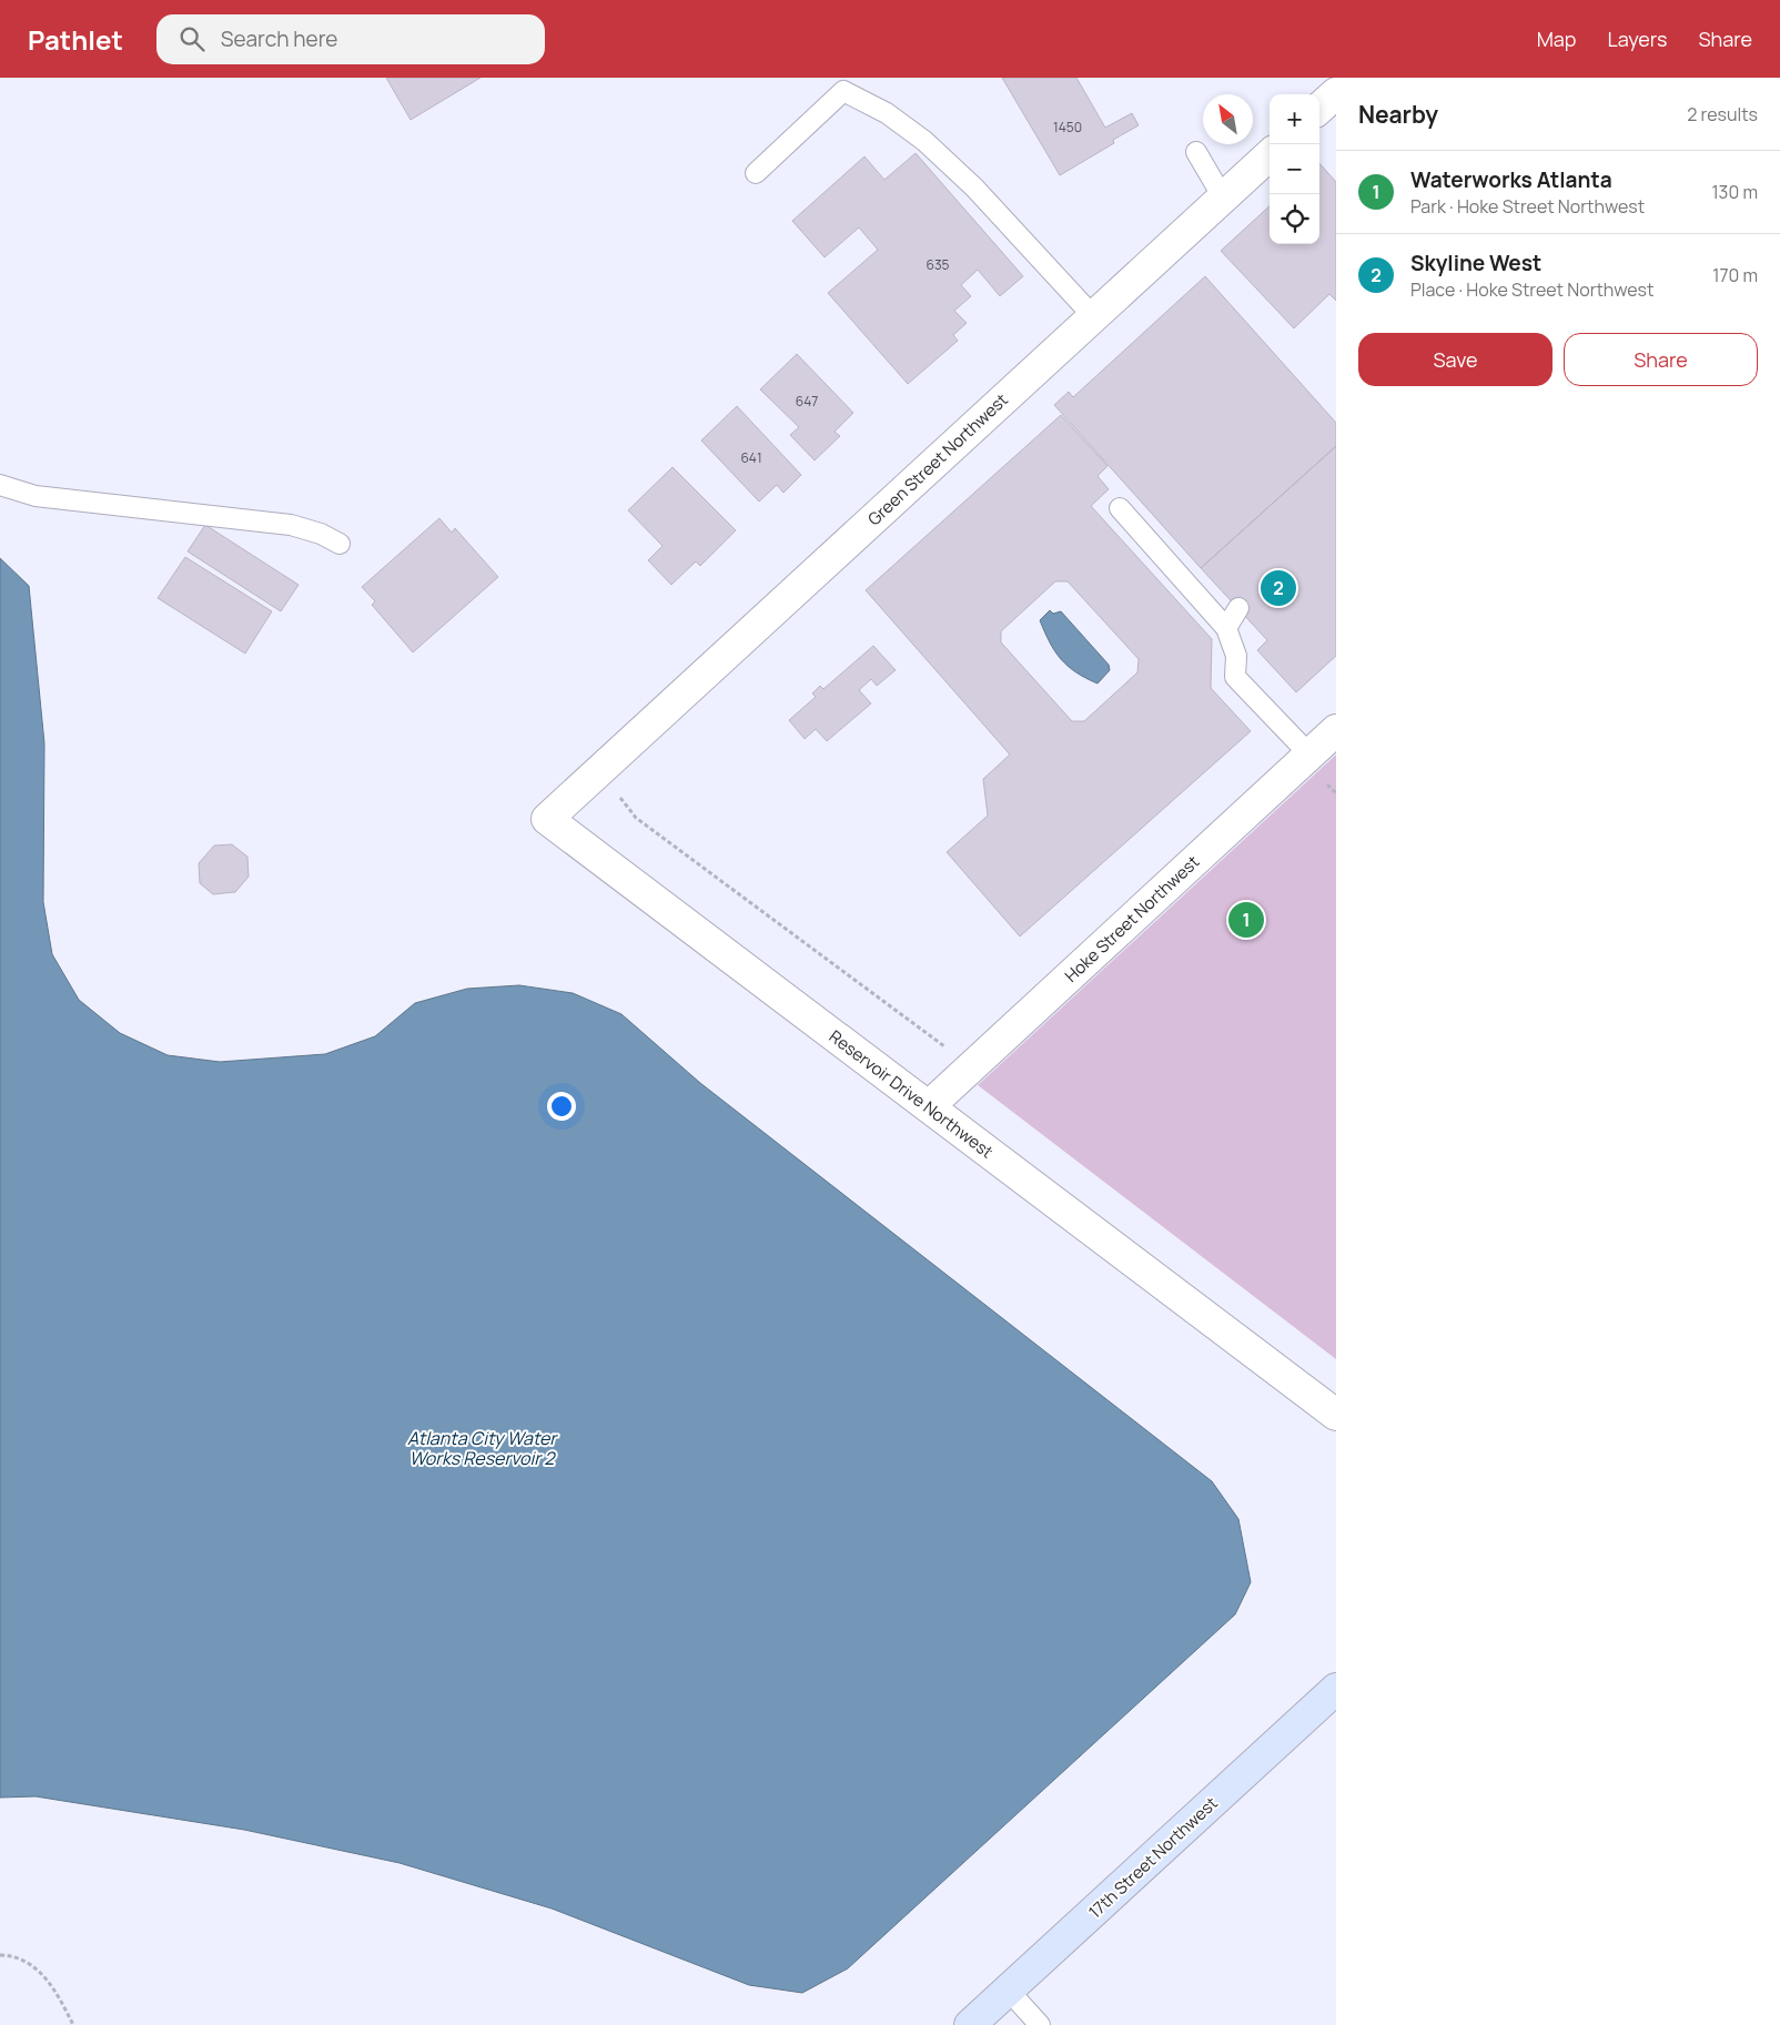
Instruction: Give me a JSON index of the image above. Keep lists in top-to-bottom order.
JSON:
{
  "streets": {
    "street": [
      "Green Street Northwest",
      "Hoke Street Northwest",
      "Reservoir Drive Northwest",
      "17th Street Northwest"
    ]
  },
  "crossings": [
    ["Green Street Northwest", "Reservoir Drive Northwest"],
    ["Hoke Street Northwest", "Reservoir Drive Northwest"]
  ],
  "water": ["Atlanta City Water Works Reservoir 2"],
  "house_numbers": [
    "1450",
    "635",
    "647",
    "641"
  ],
  "north": "top left",
  "page": {
    "header": "Pathlet",
    "search": "Search here",
    "nav": ["Map", "Layers", "Share"],
    "heading": ["Nearby", "2 results"],
    "map_buttons": ["+", "−"],
    "list": [
      {
        "mark": "1",
        "name": "Waterworks Atlanta",
        "note": "Park · Hoke Street Northwest",
        "value": "130 m"
      },
      {
        "mark": "2",
        "name": "Skyline West",
        "note": "Place · Hoke Street Northwest",
        "value": "170 m"
      }
    ],
    "buttons": ["Save", "Share"],
    "pins": ["2", "1"]
  }
}
